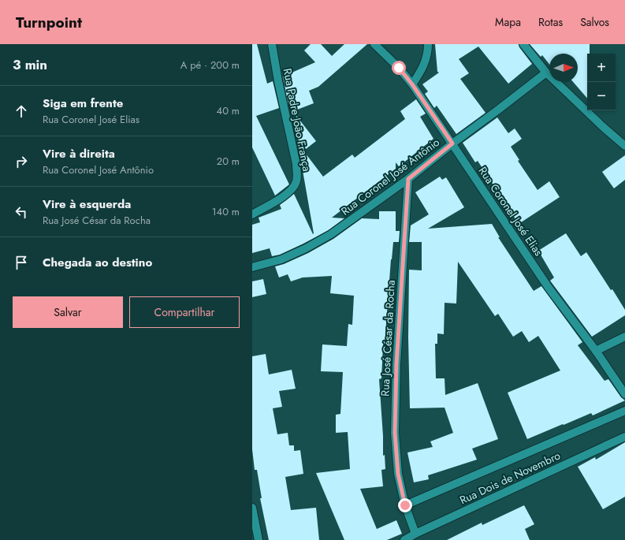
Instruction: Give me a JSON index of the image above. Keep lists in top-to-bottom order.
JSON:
{
  "streets": {
    "street": [
      "Rua Padre João França",
      "Rua Coronel José Antônio",
      "Rua Coronel José Elias",
      "Rua José César da Rocha",
      "Rua Dois de Novembro"
    ]
  },
  "crossings": [
    ["Rua Coronel José Antônio", "Rua Coronel José Elias"],
    ["Rua Coronel José Antônio", "Rua José César da Rocha"],
    ["Rua José César da Rocha", "Rua Dois de Novembro"]
  ],
  "north": "right",
  "page": {
    "header": "Turnpoint",
    "nav": ["Mapa", "Rotas", "Salvos"],
    "heading": ["3 min", "A pé · 200 m"],
    "map_buttons": ["+", "−"],
    "list": [
      ["Siga em frente", "Rua Coronel José Elias", "40 m"],
      ["Vire à direita", "Rua Coronel José Antônio", "20 m"],
      ["Vire à esquerda", "Rua José César da Rocha", "140 m"],
      "Chegada ao destino"
    ],
    "buttons": ["Salvar", "Compartilhar"]
  }
}
